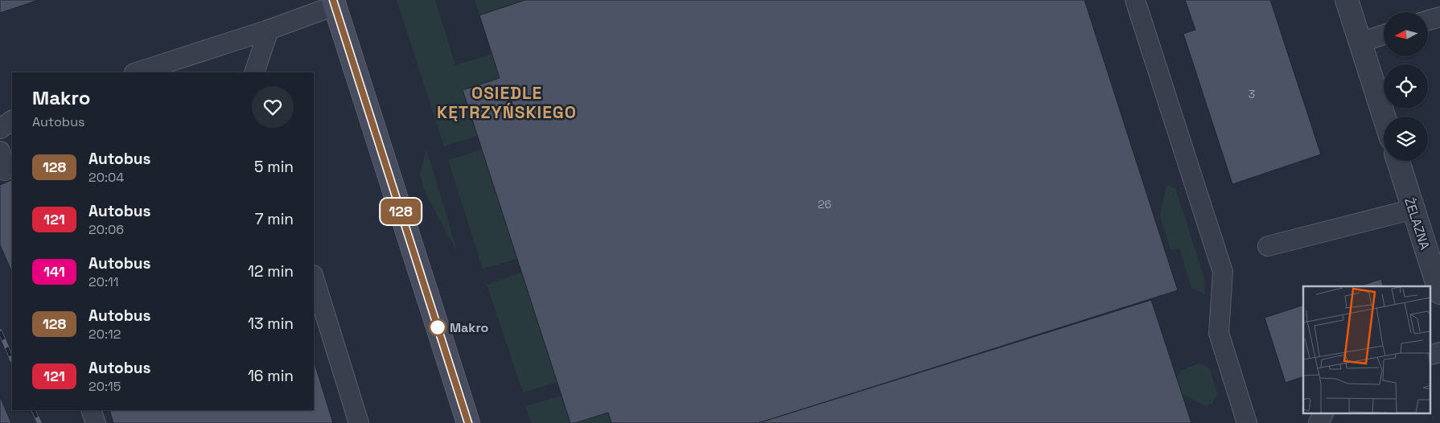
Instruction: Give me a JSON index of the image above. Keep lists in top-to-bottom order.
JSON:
{
  "streets": {
    "street": ["ŻELAZNA"]
  },
  "districts": ["OSIEDLE KĘTRZYŃSKIEGO"],
  "places": ["Makro"],
  "lines": ["bus line 128"],
  "house_numbers": ["3", "26"],
  "north": "left",
  "page": {
    "on_map": "128",
    "heading": ["Makro", "Autobus"],
    "list": [
      {
        "mark": "128",
        "name": "Autobus",
        "note": "20:04",
        "value": "5 min"
      },
      {
        "mark": "121",
        "name": "Autobus",
        "note": "20:06",
        "value": "7 min"
      },
      {
        "mark": "141",
        "name": "Autobus",
        "note": "20:11",
        "value": "12 min"
      },
      {
        "mark": "128",
        "name": "Autobus",
        "note": "20:12",
        "value": "13 min"
      },
      {
        "mark": "121",
        "name": "Autobus",
        "note": "20:15",
        "value": "16 min"
      }
    ]
  }
}
